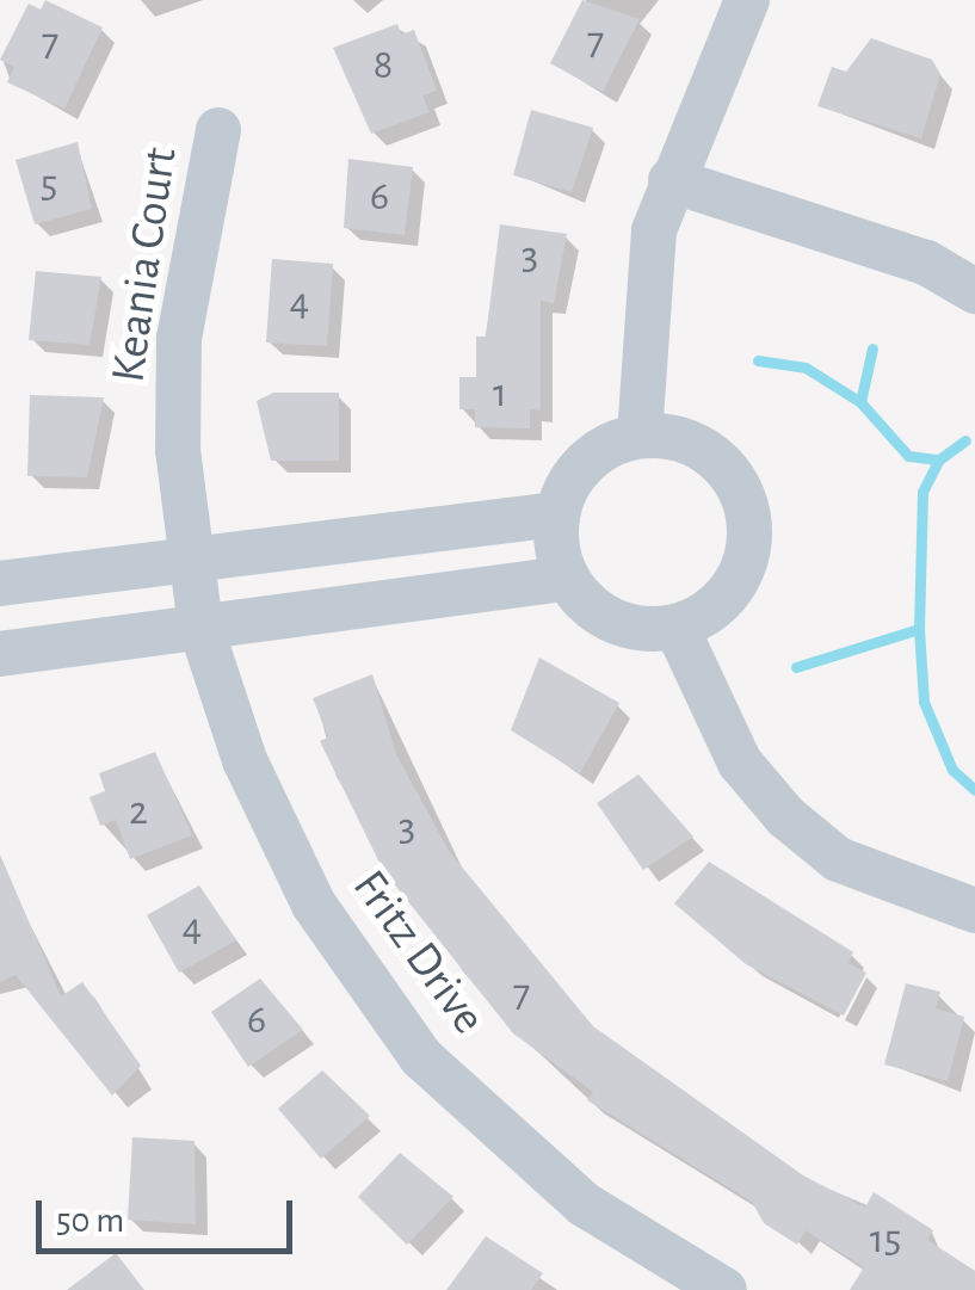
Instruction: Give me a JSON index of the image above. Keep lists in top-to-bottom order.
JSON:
{
  "streets": {
    "street": ["Keania Court", "Fritz Drive"]
  },
  "crossings": [
    ["Keania Court", "Fritz Drive"]
  ],
  "house_numbers": [
    "7",
    "7",
    "8",
    "5",
    "6",
    "3",
    "4",
    "1",
    "2",
    "3",
    "4",
    "7",
    "6",
    "15"
  ],
  "scale_bar": "50 m"
}
